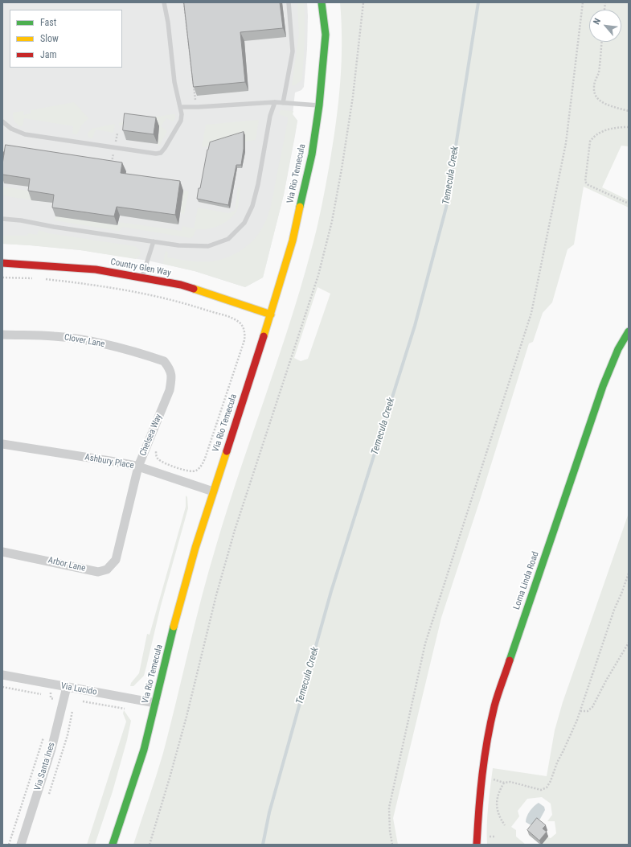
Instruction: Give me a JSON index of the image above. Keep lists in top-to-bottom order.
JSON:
{
  "streets": {
    "street": [
      "Via Rio Temecula",
      "Country Glen Way",
      "Clover Lane",
      "Chelsea Way",
      "Ashbury Place",
      "Arbor Lane",
      "Loma Linda Road",
      "Via Lucido",
      "Via Santa Ines"
    ]
  },
  "crossings": [
    ["Via Rio Temecula", "Country Glen Way"],
    ["Via Rio Temecula", "Ashbury Place"],
    ["Via Rio Temecula", "Via Lucido"],
    ["Clover Lane", "Chelsea Way"],
    ["Chelsea Way", "Ashbury Place"],
    ["Chelsea Way", "Arbor Lane"],
    ["Via Lucido", "Via Santa Ines"]
  ],
  "water": ["Temecula Creek"],
  "legend": ["Fast", "Slow", "Jam"],
  "north": "top left"
}
